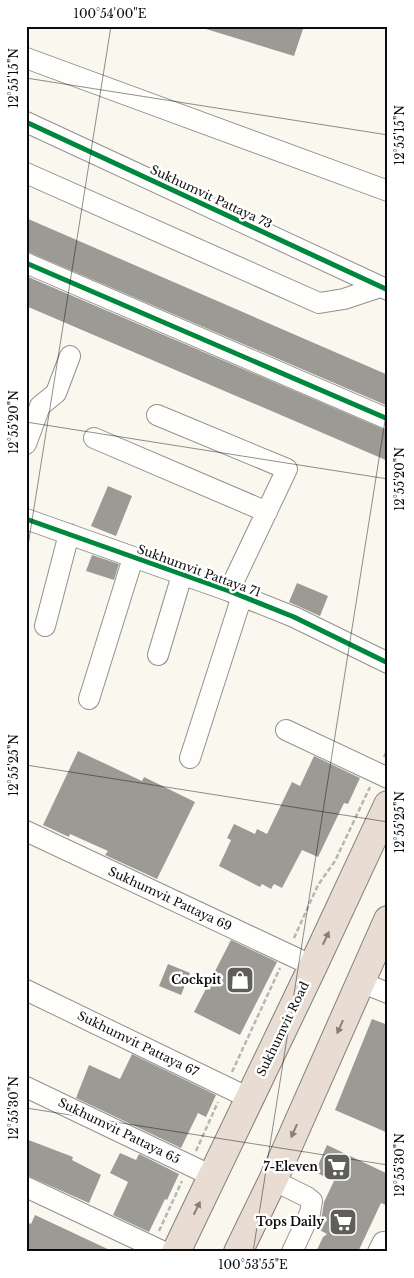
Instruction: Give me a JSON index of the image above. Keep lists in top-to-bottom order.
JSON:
{
  "streets": {
    "highway": ["Sukhumvit Road"],
    "street": [
      "Sukhumvit Pattaya 73",
      "Sukhumvit Pattaya 71",
      "Sukhumvit Pattaya 69",
      "Sukhumvit Pattaya 67",
      "Sukhumvit Pattaya 65"
    ]
  },
  "crossings": [
    ["Sukhumvit Pattaya 69", "Sukhumvit Road"],
    ["Sukhumvit Road", "Sukhumvit Pattaya 67"],
    ["Sukhumvit Road", "Sukhumvit Pattaya 65"]
  ],
  "places": {
    "shop": ["Cockpit"],
    "supermarket": ["7-Eleven", "Tops Daily"]
  },
  "coordinates": [
    "100°54'00\"E",
    "12°55'15\"N",
    "12°55'20\"N",
    "12°55'25\"N",
    "12°55'30\"N",
    "100°53'55\"E"
  ]
}
